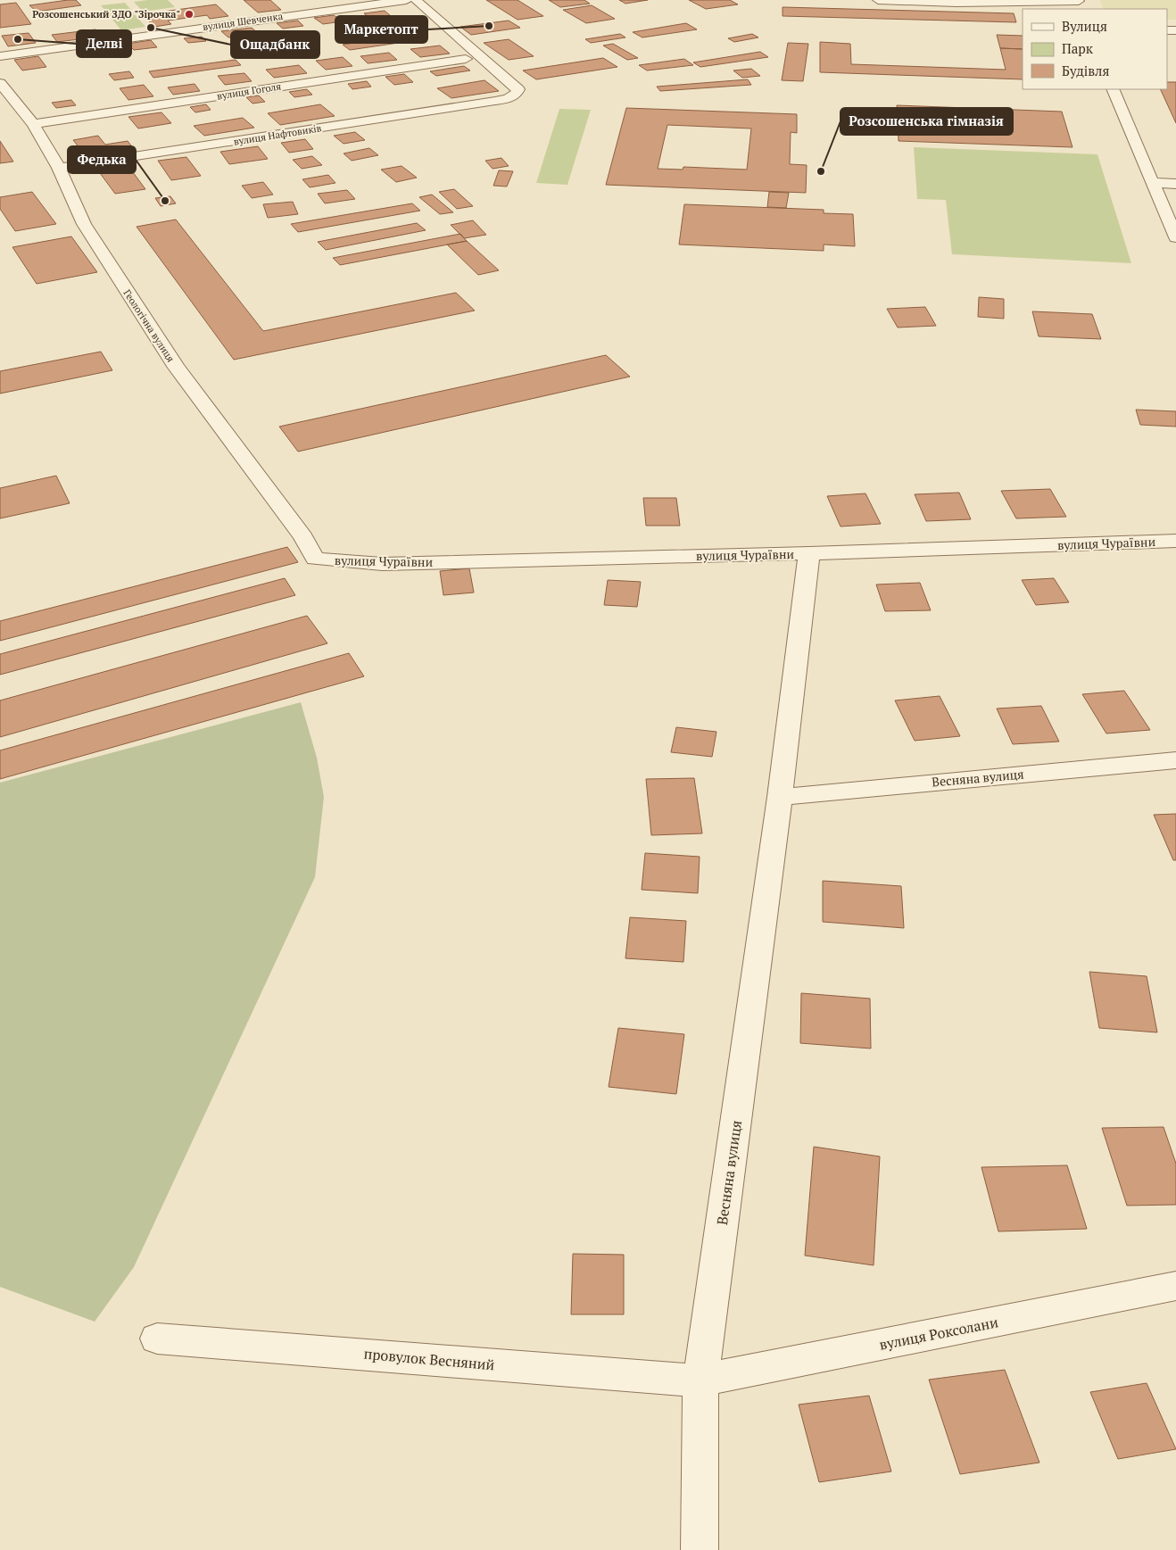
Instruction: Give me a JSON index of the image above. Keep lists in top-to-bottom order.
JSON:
{
  "streets": {
    "street": [
      "вулиця Шевченка",
      "вулиця Гоголя",
      "вулиця Нафтовиків",
      "Геологічна вулиця",
      "вулиця Чураївни",
      "Весняна вулиця",
      "вулиця Роксолани",
      "провулок Весняний"
    ]
  },
  "crossings": [
    ["вулиця Гоголя", "Геологічна вулиця"],
    ["вулиця Нафтовиків", "Геологічна вулиця"],
    ["Геологічна вулиця", "вулиця Чураївни"],
    ["вулиця Чураївни", "Весняна вулиця"],
    ["Весняна вулиця", "вулиця Роксолани"],
    ["Весняна вулиця", "провулок Весняний"],
    ["вулиця Роксолани", "провулок Весняний"]
  ],
  "places": [
    "Розсошенський ЗДО \"Зірочка\"",
    "Маркетопт",
    "Ощадбанк",
    "Делві",
    "Розсошенська гімназія",
    "Федька"
  ],
  "legend": ["Вулиця", "Парк", "Будівля"]
}
